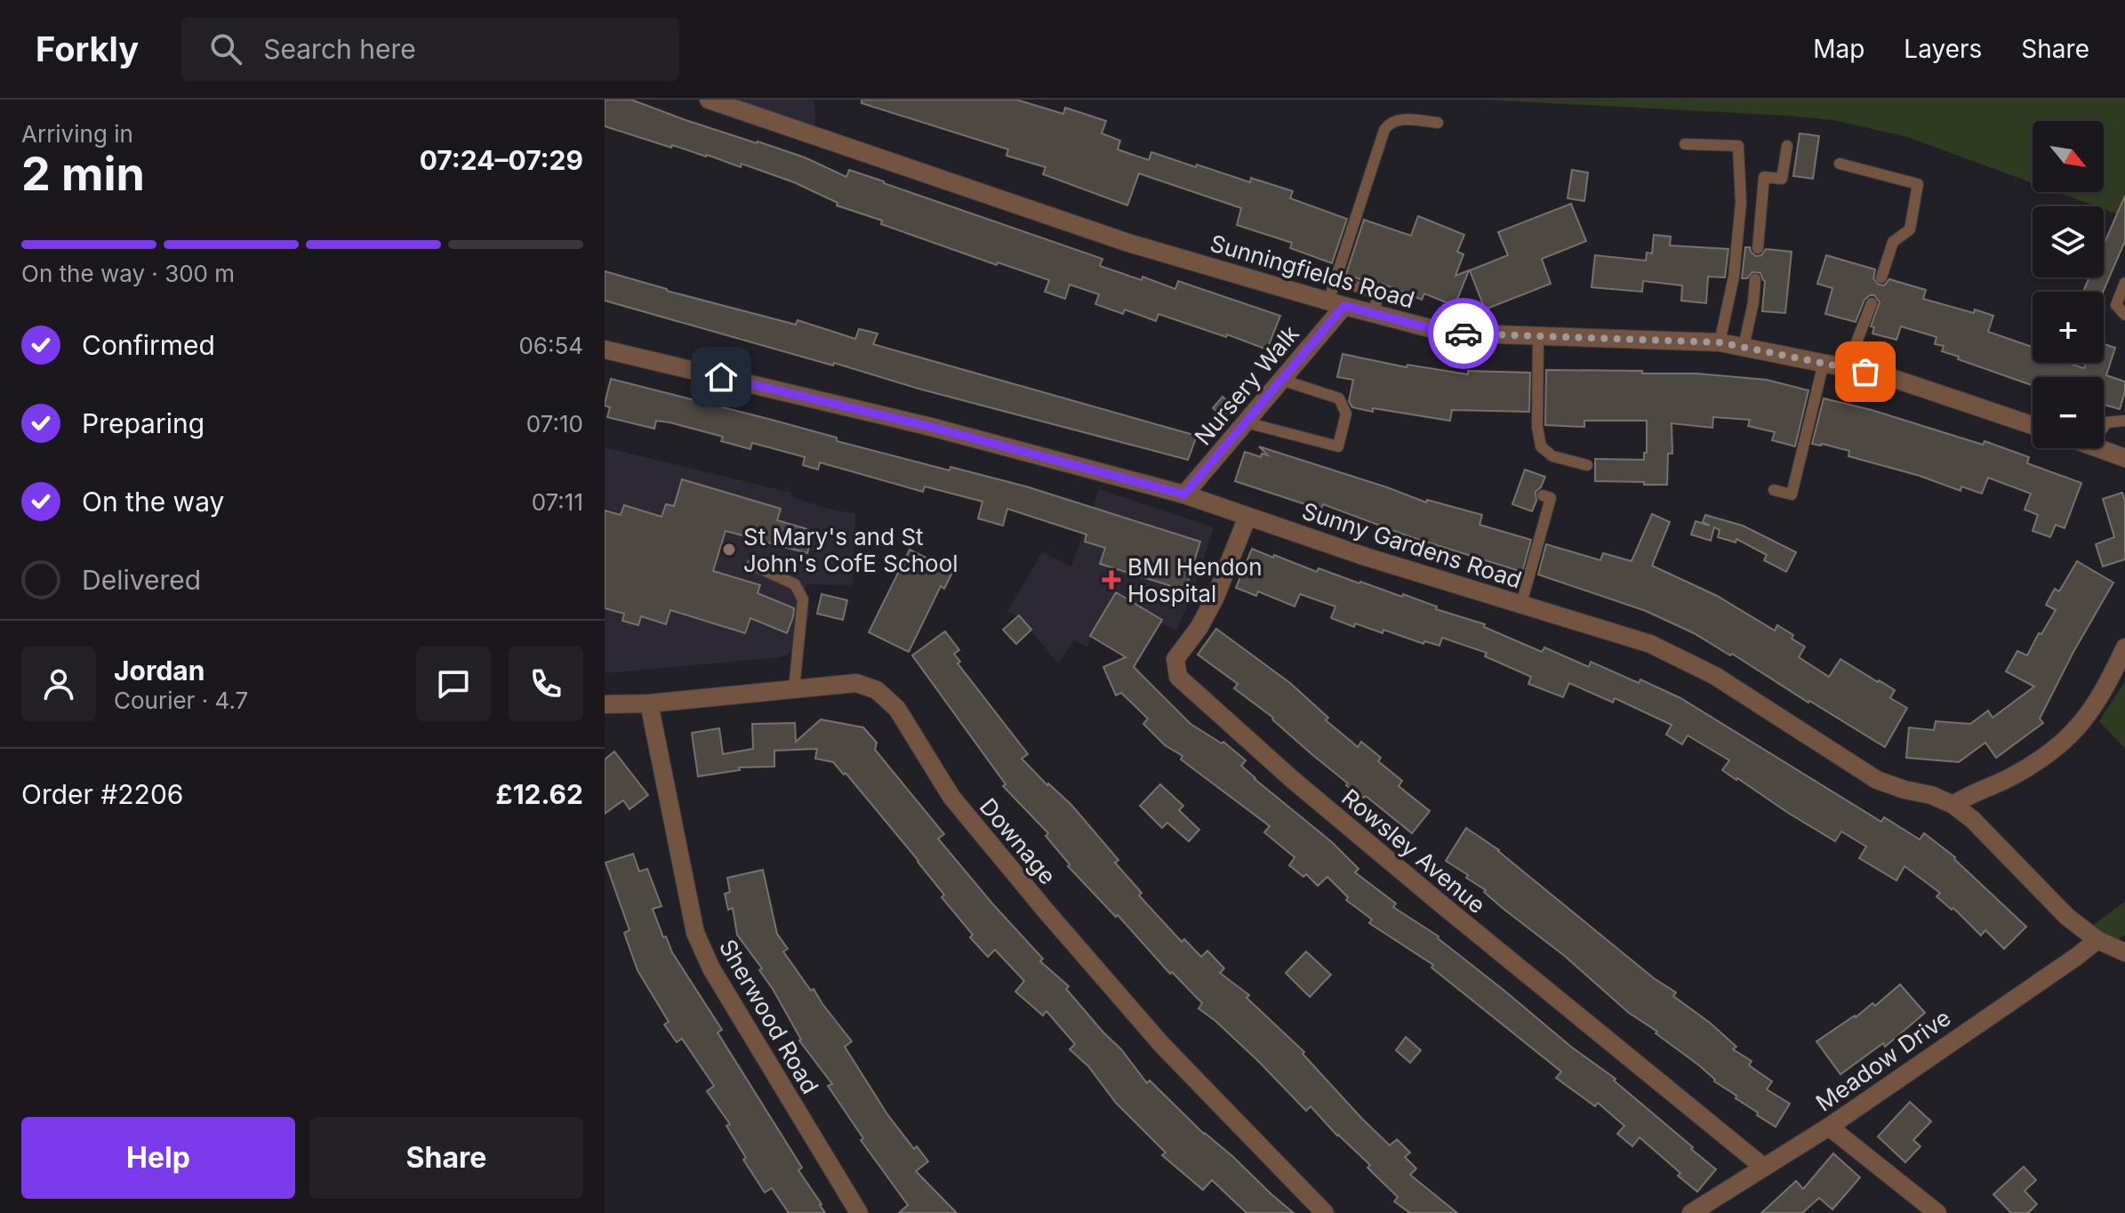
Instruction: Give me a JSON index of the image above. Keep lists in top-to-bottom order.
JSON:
{
  "streets": {
    "street": [
      "Sunningfields Road",
      "Nursery Walk",
      "Sunny Gardens Road",
      "Downage",
      "Rowsley Avenue",
      "Sherwood Road",
      "Meadow Drive"
    ]
  },
  "crossings": [
    ["Sunningfields Road", "Nursery Walk"],
    ["Nursery Walk", "Sunny Gardens Road"],
    ["Sunny Gardens Road", "Rowsley Avenue"],
    ["Sunny Gardens Road", "Meadow Drive"],
    ["Downage", "Sherwood Road"],
    ["Rowsley Avenue", "Meadow Drive"]
  ],
  "places": {
    "other": ["St Mary's and St John's CofE School"],
    "health": ["BMI Hendon Hospital"]
  },
  "north": "bottom right",
  "page": {
    "header": "Forkly",
    "search": "Search here",
    "nav": ["Map", "Layers", "Share"],
    "heading": ["2 min", "Arriving in", "07:24–07:29"],
    "panel": [
      "Jordan",
      "Courier · 4.7",
      "Order #2206",
      "£12.62"
    ],
    "map_buttons": ["+", "−"],
    "bar": "On the way · 300 m",
    "list": [
      ["Confirmed", "06:54"],
      ["Preparing", "07:10"],
      ["On the way", "07:11"],
      "Delivered"
    ],
    "buttons": ["Help", "Share"]
  }
}
